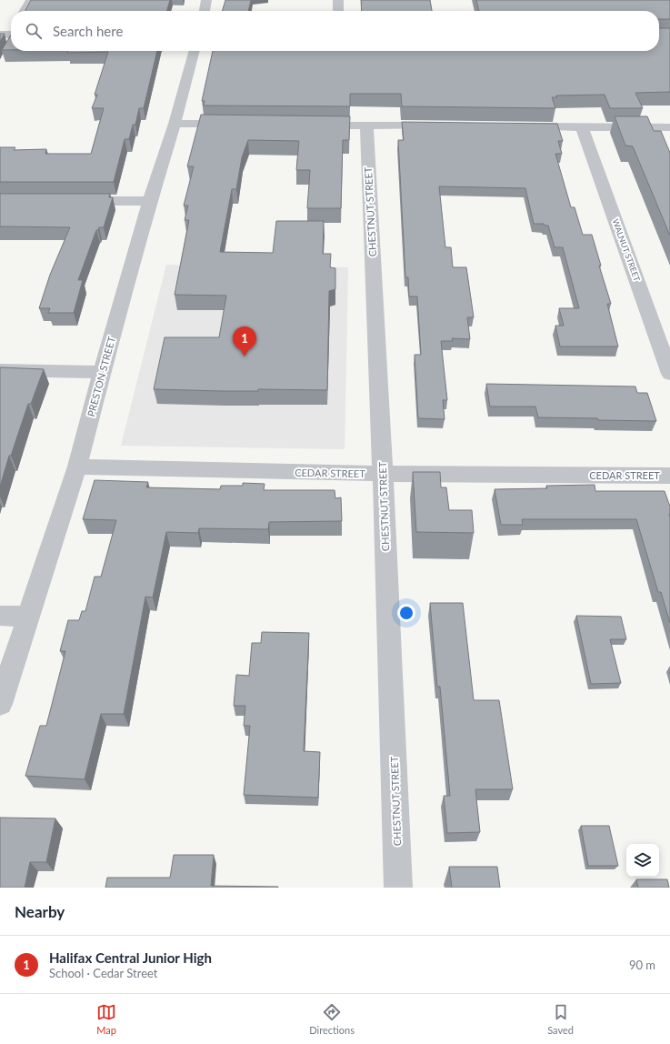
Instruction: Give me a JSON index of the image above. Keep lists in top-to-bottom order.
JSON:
{
  "streets": {
    "street": [
      "CHESTNUT STREET",
      "WALNUT STREET",
      "PRESTON STREET",
      "CEDAR STREET"
    ]
  },
  "crossings": [
    ["CHESTNUT STREET", "CEDAR STREET"],
    ["PRESTON STREET", "CEDAR STREET"]
  ],
  "page": {
    "search": "Search here",
    "pins": "1",
    "heading": "Nearby",
    "list": [
      {
        "mark": "1",
        "name": "Halifax Central Junior High",
        "note": "School · Cedar Street",
        "value": "90 m"
      }
    ],
    "nav": ["Map", "Directions", "Saved"]
  }
}
